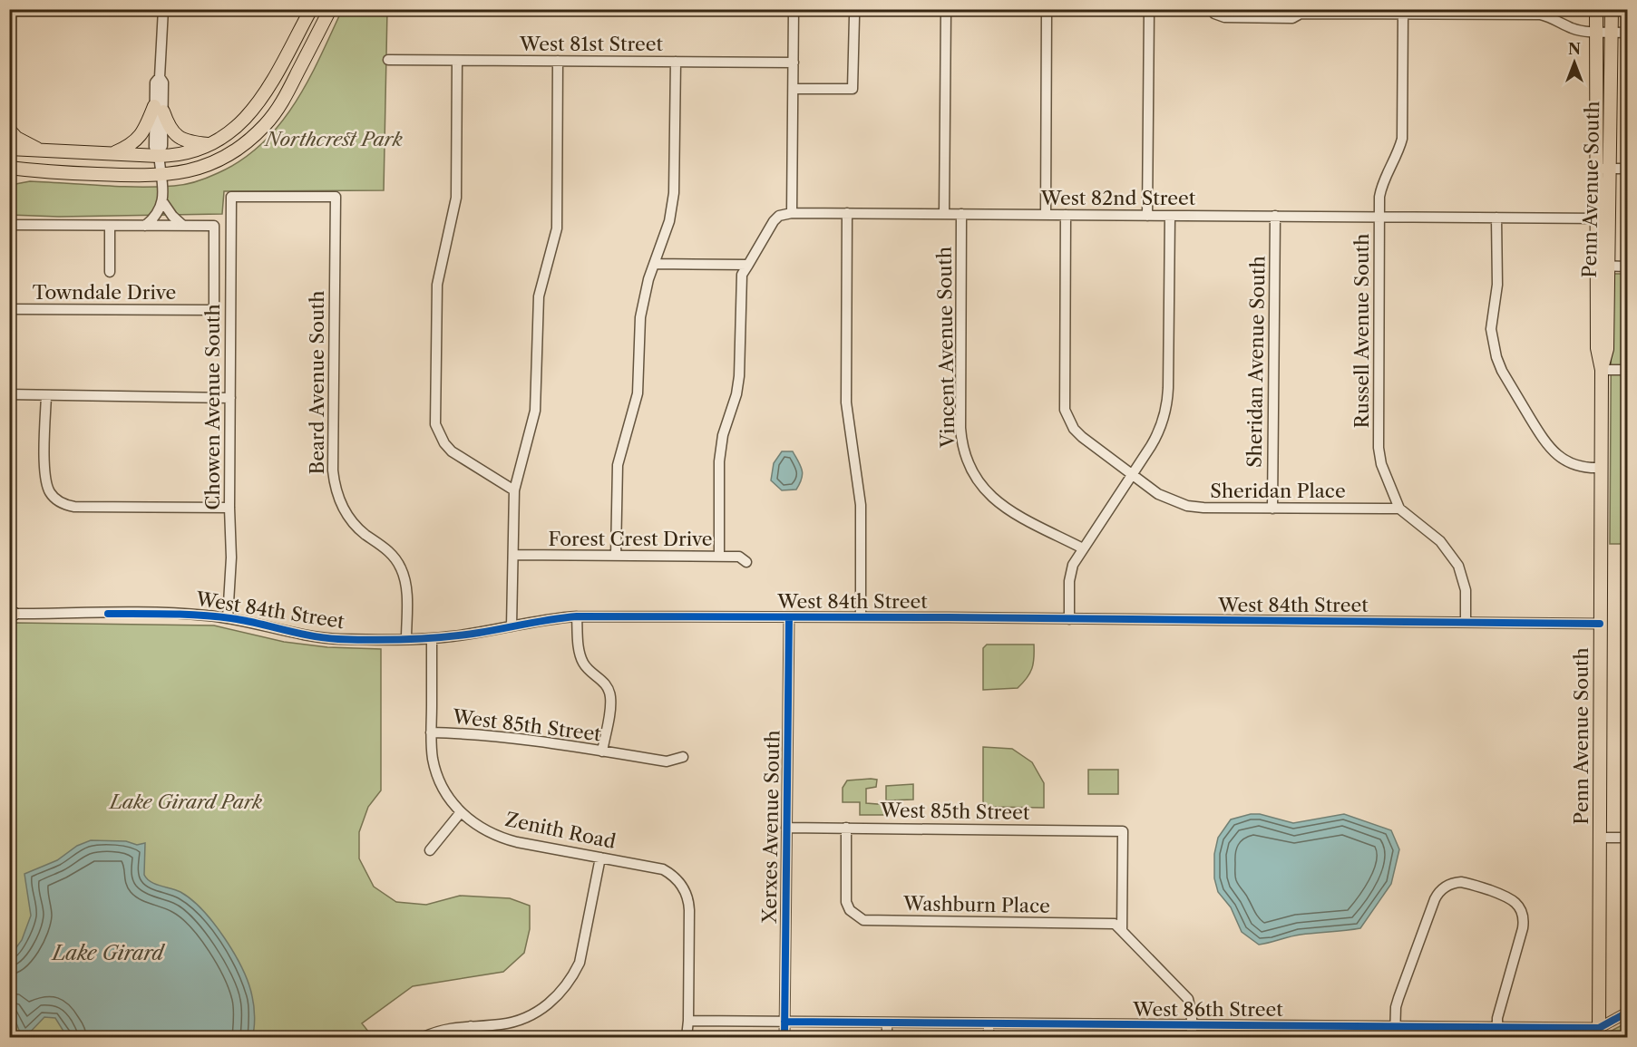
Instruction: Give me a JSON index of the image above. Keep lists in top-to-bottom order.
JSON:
{
  "streets": {
    "main road": ["Penn Avenue South"],
    "street": [
      "West 81st Street",
      "West 82nd Street",
      "Towndale Drive",
      "Russell Avenue South",
      "Vincent Avenue South",
      "Sheridan Avenue South",
      "Beard Avenue South",
      "Chowen Avenue South",
      "Sheridan Place",
      "Forest Crest Drive",
      "West 84th Street",
      "West 85th Street",
      "Xerxes Avenue South",
      "Zenith Road",
      "Washburn Place",
      "West 86th Street"
    ]
  },
  "crossings": [
    ["Penn Avenue South", "West 82nd Street"],
    ["Penn Avenue South", "West 84th Street"],
    ["Penn Avenue South", "West 86th Street"],
    ["West 82nd Street", "Russell Avenue South"],
    ["West 82nd Street", "Vincent Avenue South"],
    ["West 82nd Street", "Sheridan Avenue South"],
    ["West 82nd Street", "Sheridan Place"],
    ["Russell Avenue South", "Sheridan Place"],
    ["Russell Avenue South", "West 84th Street"],
    ["Sheridan Avenue South", "Sheridan Place"],
    ["Beard Avenue South", "Chowen Avenue South"],
    ["Beard Avenue South", "West 84th Street"],
    ["Chowen Avenue South", "West 84th Street"],
    ["West 84th Street", "Xerxes Avenue South"],
    ["West 84th Street", "Zenith Road"],
    ["West 85th Street", "Xerxes Avenue South"],
    ["West 85th Street", "Zenith Road"],
    ["West 85th Street", "Washburn Place"],
    ["Xerxes Avenue South", "West 86th Street"],
    ["Zenith Road", "West 86th Street"]
  ],
  "water": ["Lake Girard"],
  "parks": ["Northcrest Park", "Lake Girard Park"],
  "north": "top"
}
